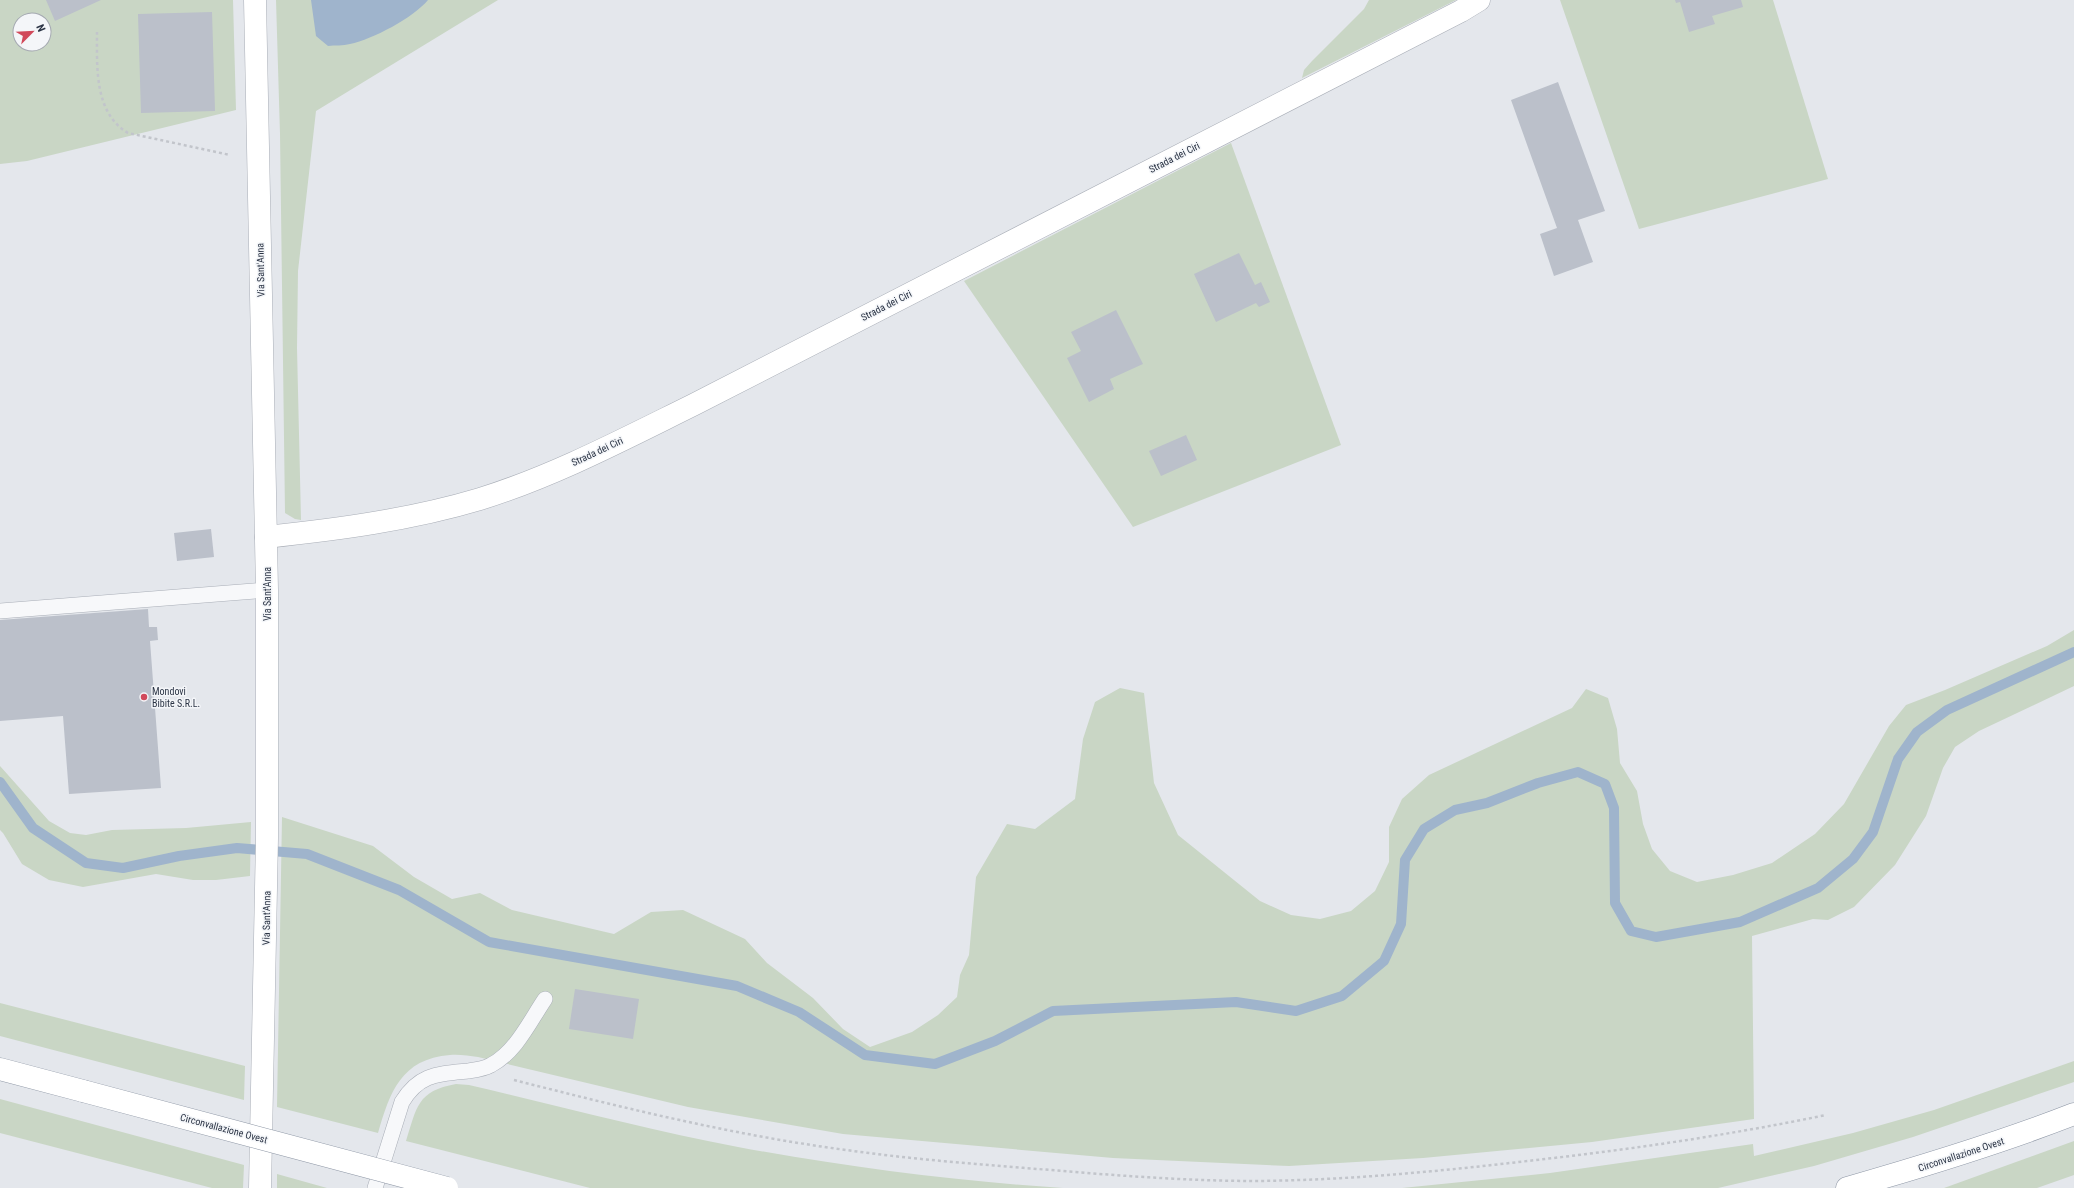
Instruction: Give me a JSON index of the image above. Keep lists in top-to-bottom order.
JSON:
{
  "streets": {
    "main road": ["Strada dei Ciri", "Via Sant'Anna", "Circonvallazione Ovest"]
  },
  "crossings": [
    ["Strada dei Ciri", "Via Sant'Anna"]
  ],
  "places": ["Mondovi Bibite S.R.L."],
  "north": "top right"
}
